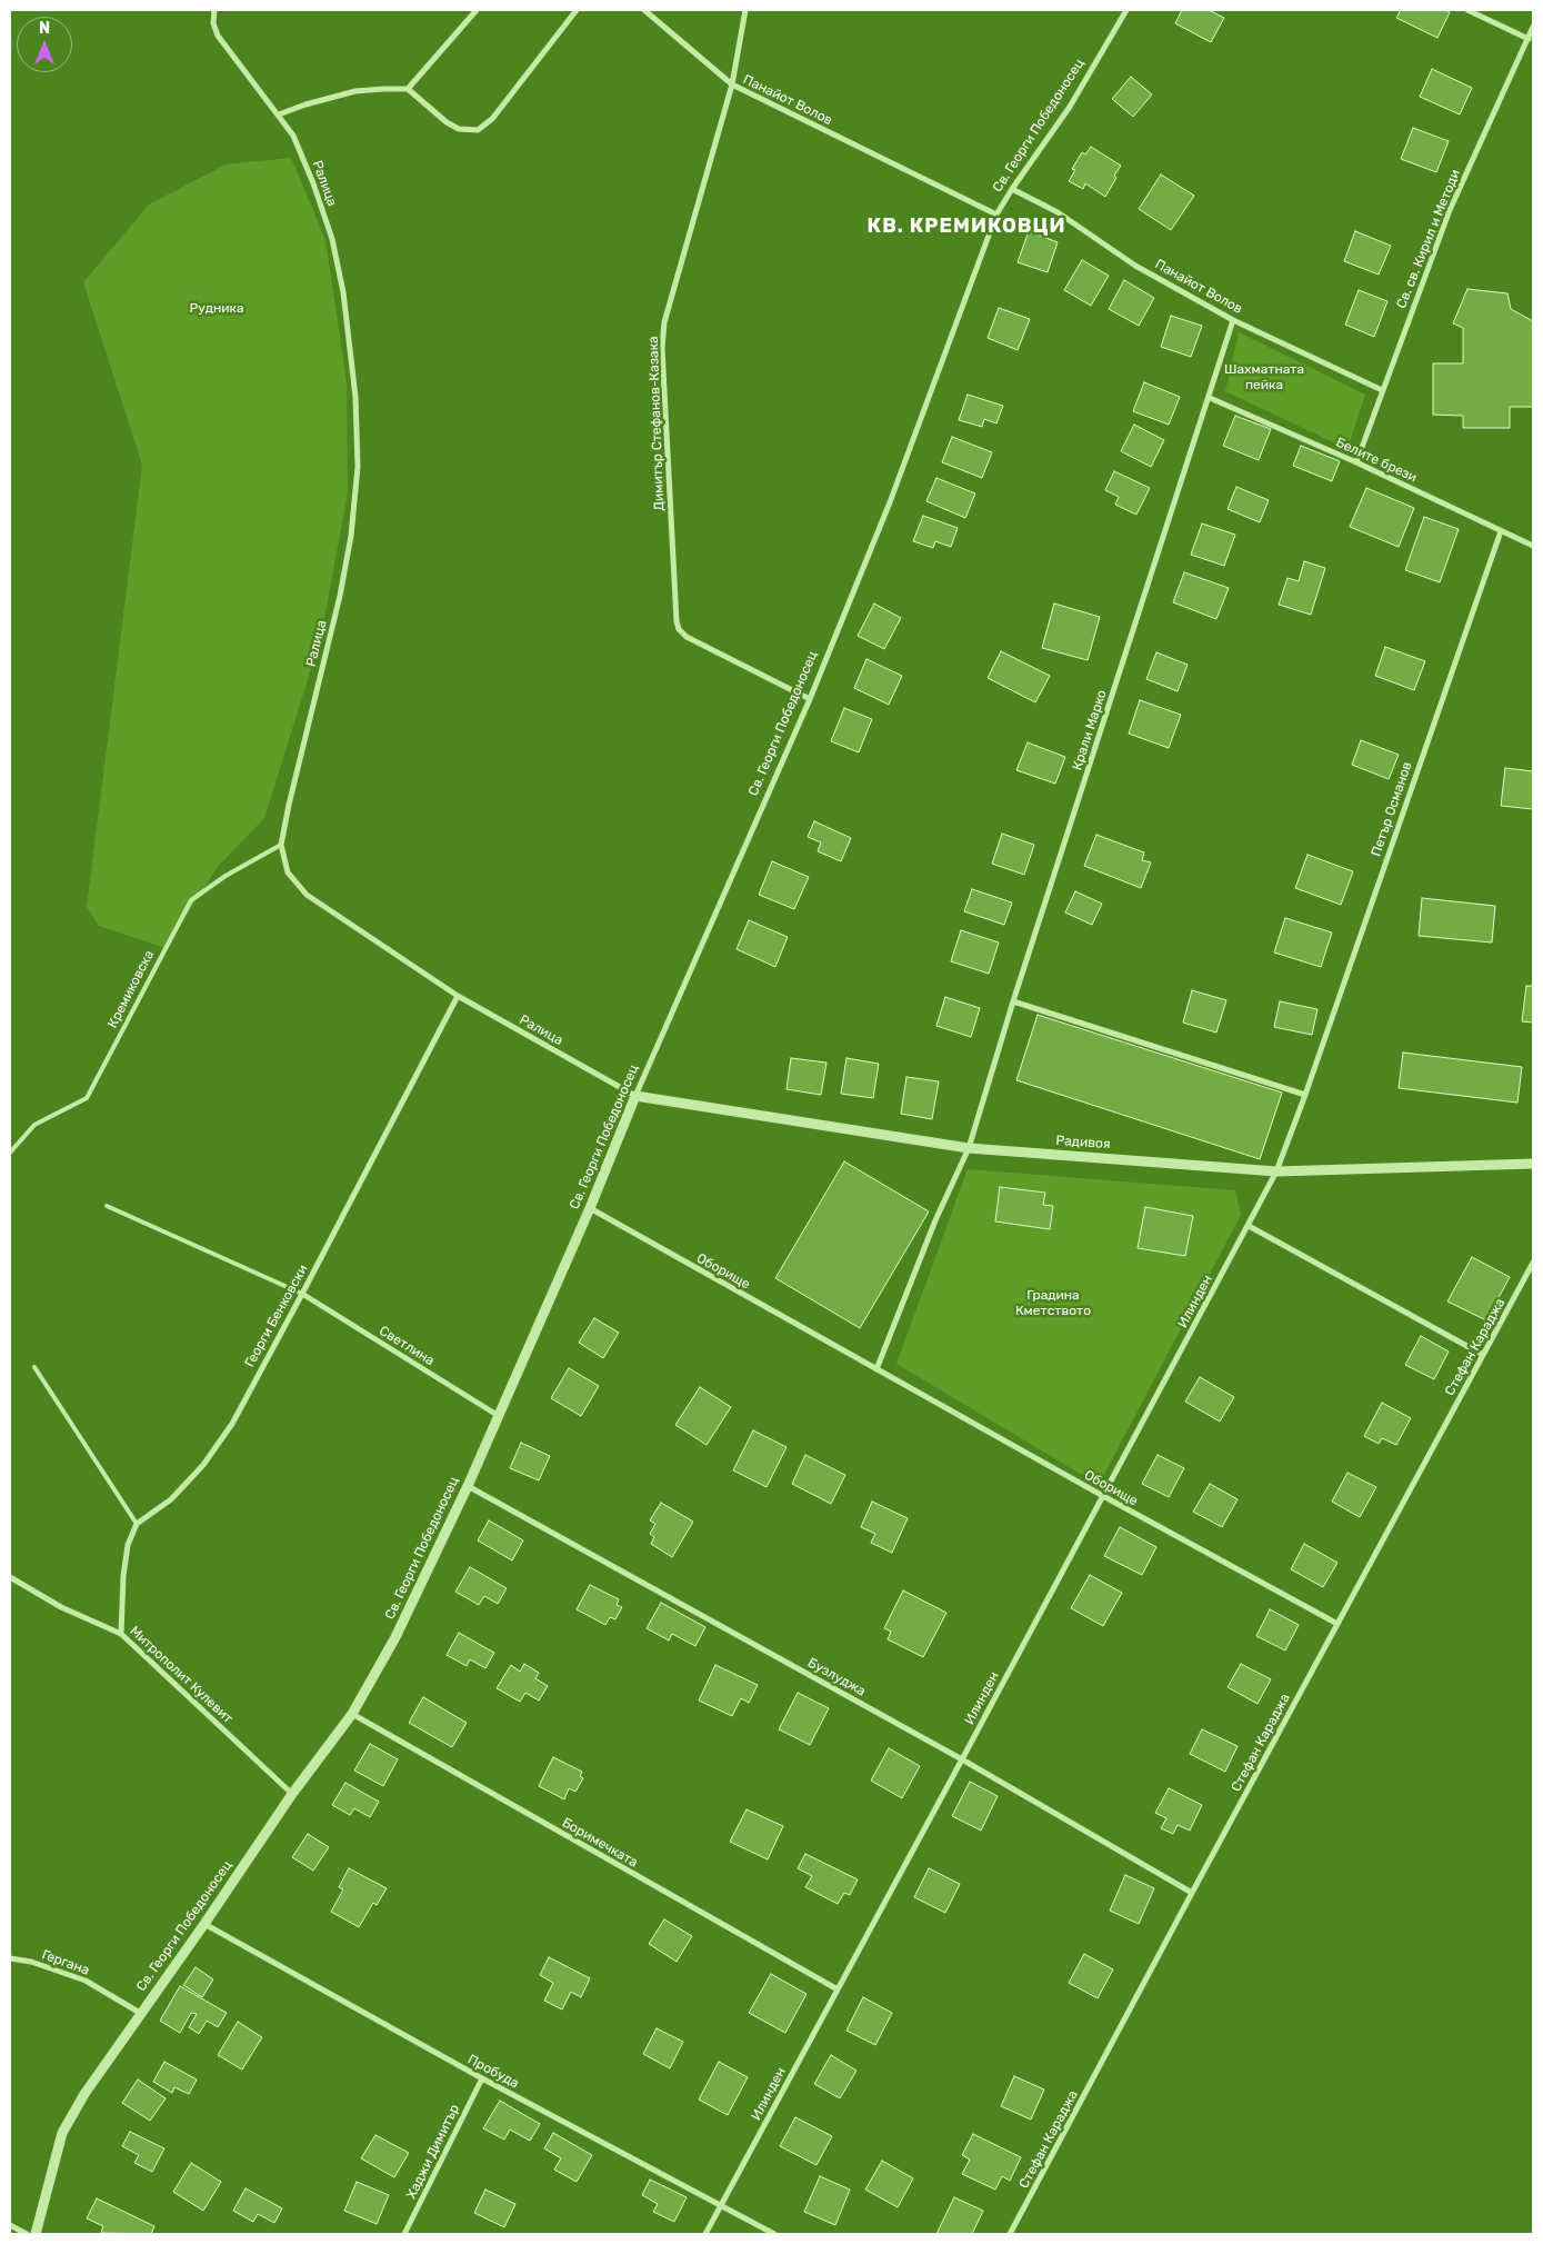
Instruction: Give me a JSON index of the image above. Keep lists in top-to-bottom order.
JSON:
{
  "streets": {
    "street": [
      "Панайот Волов",
      "Св. Георги Победоносец",
      "Ралица",
      "Св. св. Кирил и Методи",
      "Димитър Стефанов-Казака",
      "Белите брези",
      "Крали Марко",
      "Петър Османов",
      "Радивоя",
      "Оборище",
      "Илинден",
      "Георги Бенковски",
      "Светлина",
      "Стефан Караджа",
      "Митрополит Кулевит",
      "Бузлуджа",
      "Боримечката",
      "Гергана",
      "Пробуда",
      "Хаджи Димитър"
    ],
    "lane": ["Кремиковска"]
  },
  "crossings": [
    ["Панайот Волов", "Св. Георги Победоносец"],
    ["Панайот Волов", "Св. св. Кирил и Методи"],
    ["Панайот Волов", "Димитър Стефанов-Казака"],
    ["Панайот Волов", "Крали Марко"],
    ["Св. Георги Победоносец", "Ралица"],
    ["Св. Георги Победоносец", "Димитър Стефанов-Казака"],
    ["Св. Георги Победоносец", "Радивоя"],
    ["Св. Георги Победоносец", "Оборище"],
    ["Св. Георги Победоносец", "Светлина"],
    ["Св. Георги Победоносец", "Митрополит Кулевит"],
    ["Св. Георги Победоносец", "Бузлуджа"],
    ["Св. Георги Победоносец", "Боримечката"],
    ["Св. Георги Победоносец", "Гергана"],
    ["Св. Георги Победоносец", "Пробуда"],
    ["Ралица", "Кремиковска"],
    ["Ралица", "Радивоя"],
    ["Ралица", "Георги Бенковски"],
    ["Св. св. Кирил и Методи", "Белите брези"],
    ["Белите брези", "Крали Марко"],
    ["Белите брези", "Петър Османов"],
    ["Крали Марко", "Радивоя"],
    ["Петър Османов", "Радивоя"],
    ["Петър Османов", "Илинден"],
    ["Радивоя", "Илинден"],
    ["Оборище", "Илинден"],
    ["Оборище", "Стефан Караджа"],
    ["Илинден", "Бузлуджа"],
    ["Илинден", "Боримечката"],
    ["Илинден", "Пробуда"],
    ["Георги Бенковски", "Светлина"],
    ["Стефан Караджа", "Бузлуджа"],
    ["Пробуда", "Хаджи Димитър"]
  ],
  "districts": ["КВ. КРЕМИКОВЦИ"],
  "parks": ["Рудника", "Шахматната пейка", "Градина Кметството"],
  "north": "top"
}
